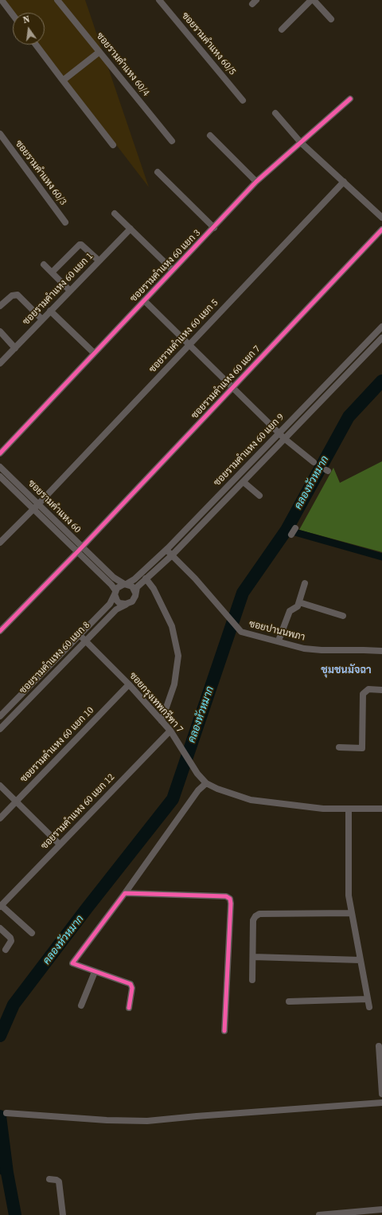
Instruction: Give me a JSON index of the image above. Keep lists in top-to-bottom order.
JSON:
{
  "streets": {
    "street": [
      "ซอยรามคำแหง 60/5",
      "ซอยรามคำแหง 60/4",
      "ซอยรามคำแหง 60/3",
      "ซอยรามคำแหง 60 แยก 3",
      "ซอยรามคำแหง 60 แยก 1",
      "ซอยรามคำแหง 60 แยก 5",
      "ซอยรามคำแหง 60 แยก 7",
      "ซอยรามคำแหง 60 แยก 9",
      "ซอยรามคำแหง 60",
      "ซอยปานนพภา",
      "ซอยรามคำแหง 60 แยก 8",
      "ซอยกรุงเทพกรีฑา 7",
      "ซอยรามคำแหง 60 แยก 10",
      "ซอยรามคำแหง 60 แยก 12"
    ]
  },
  "crossings": [
    ["ซอยรามคำแหง 60 แยก 5", "ซอยรามคำแหง 60"],
    ["ซอยรามคำแหง 60 แยก 7", "ซอยรามคำแหง 60"],
    ["ซอยรามคำแหง 60 แยก 9", "ซอยรามคำแหง 60"],
    ["ซอยรามคำแหง 60 แยก 9", "ซอยปานนพภา"],
    ["ซอยรามคำแหง 60 แยก 9", "ซอยรามคำแหง 60 แยก 8"],
    ["ซอยรามคำแหง 60", "ซอยรามคำแหง 60 แยก 8"],
    ["ซอยรามคำแหง 60 แยก 8", "ซอยกรุงเทพกรีฑา 7"],
    ["ซอยกรุงเทพกรีฑา 7", "ซอยรามคำแหง 60 แยก 10"],
    ["ซอยกรุงเทพกรีฑา 7", "ซอยรามคำแหง 60 แยก 12"]
  ],
  "districts": ["ชุมชนมัจฉา"],
  "water": ["คลองหัวหมาก"],
  "north": "top"
}
